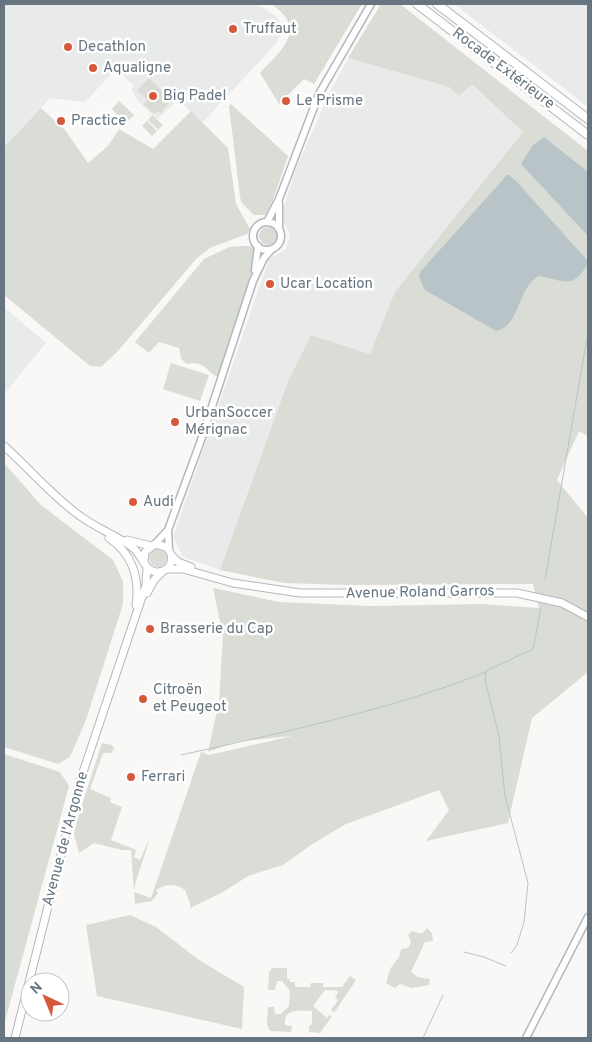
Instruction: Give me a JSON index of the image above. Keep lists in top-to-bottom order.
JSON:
{
  "streets": {
    "highway": ["Rocade Extérieure"],
    "main road": ["Avenue Roland Garros", "Avenue de l'Argonne"]
  },
  "crossings": [
    ["Avenue Roland Garros", "Avenue de l'Argonne"]
  ],
  "places": [
    "Truffaut",
    "Decathlon",
    "Aqualigne",
    "Big Padel",
    "Le Prisme",
    "Practice",
    "Ucar Location",
    "UrbanSoccer Mérignac",
    "Audi",
    "Brasserie du Cap",
    "Citroën et Peugeot",
    "Ferrari"
  ],
  "north": "top left"
}
